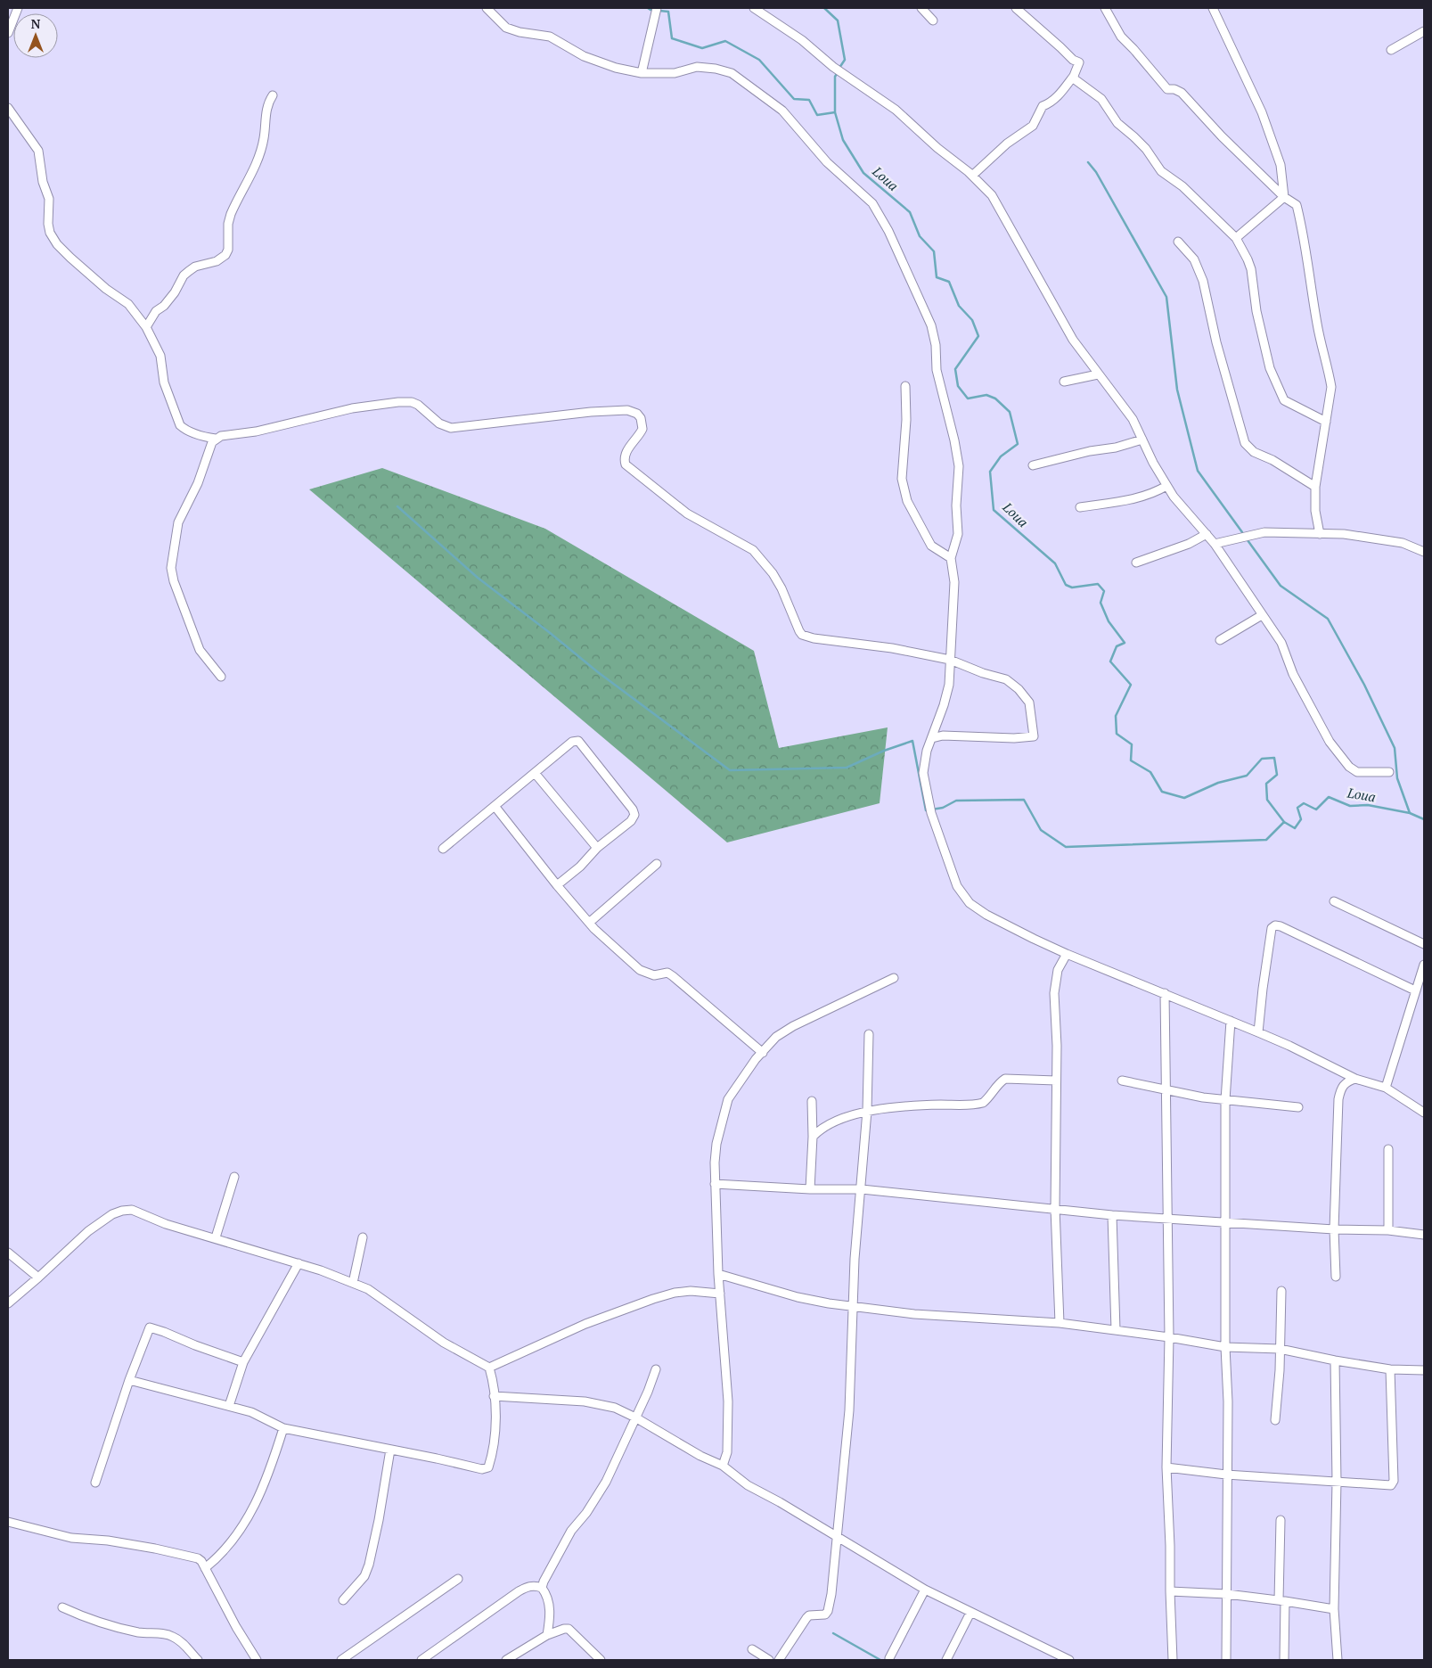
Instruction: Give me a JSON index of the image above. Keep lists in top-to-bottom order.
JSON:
{
  "water": ["Loua"],
  "north": "top"
}
